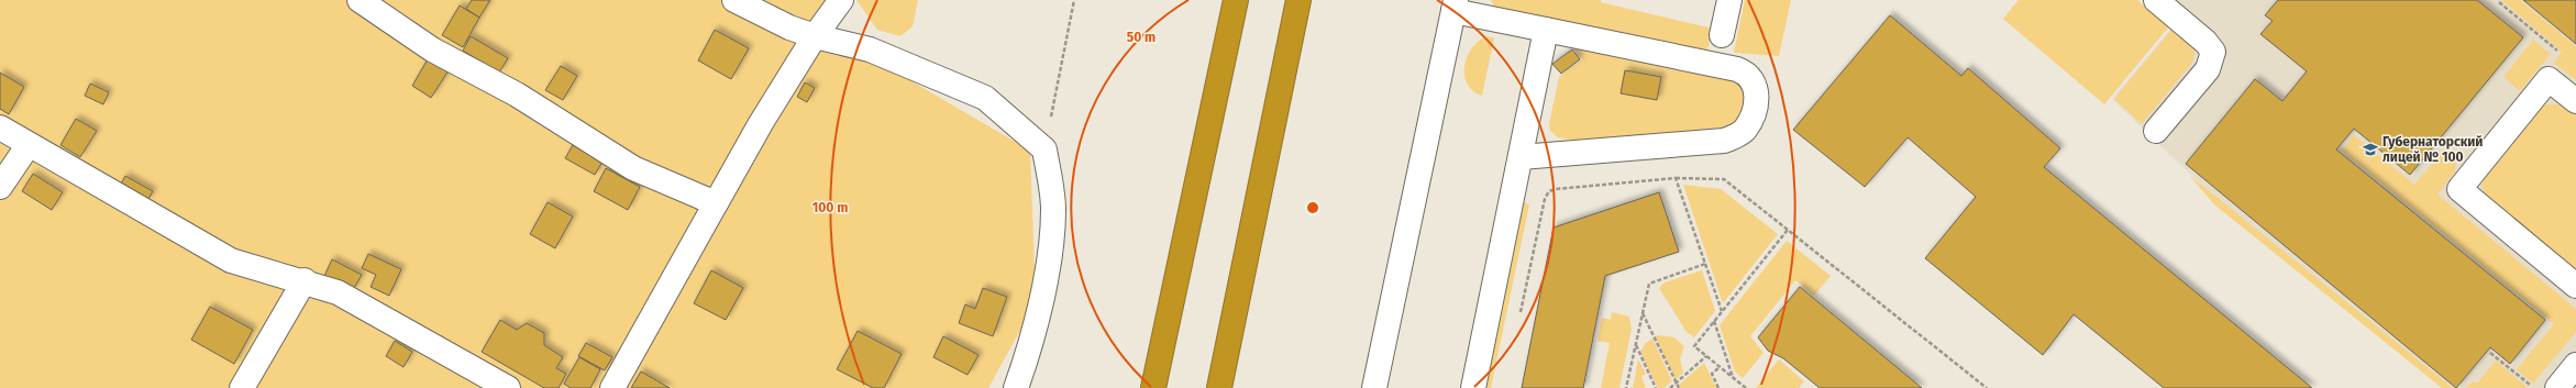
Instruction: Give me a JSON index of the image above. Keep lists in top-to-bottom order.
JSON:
{
  "places": {
    "school or university": ["Губернаторский лицей № 100"]
  },
  "rings": ["50 m", "100 m"]
}
